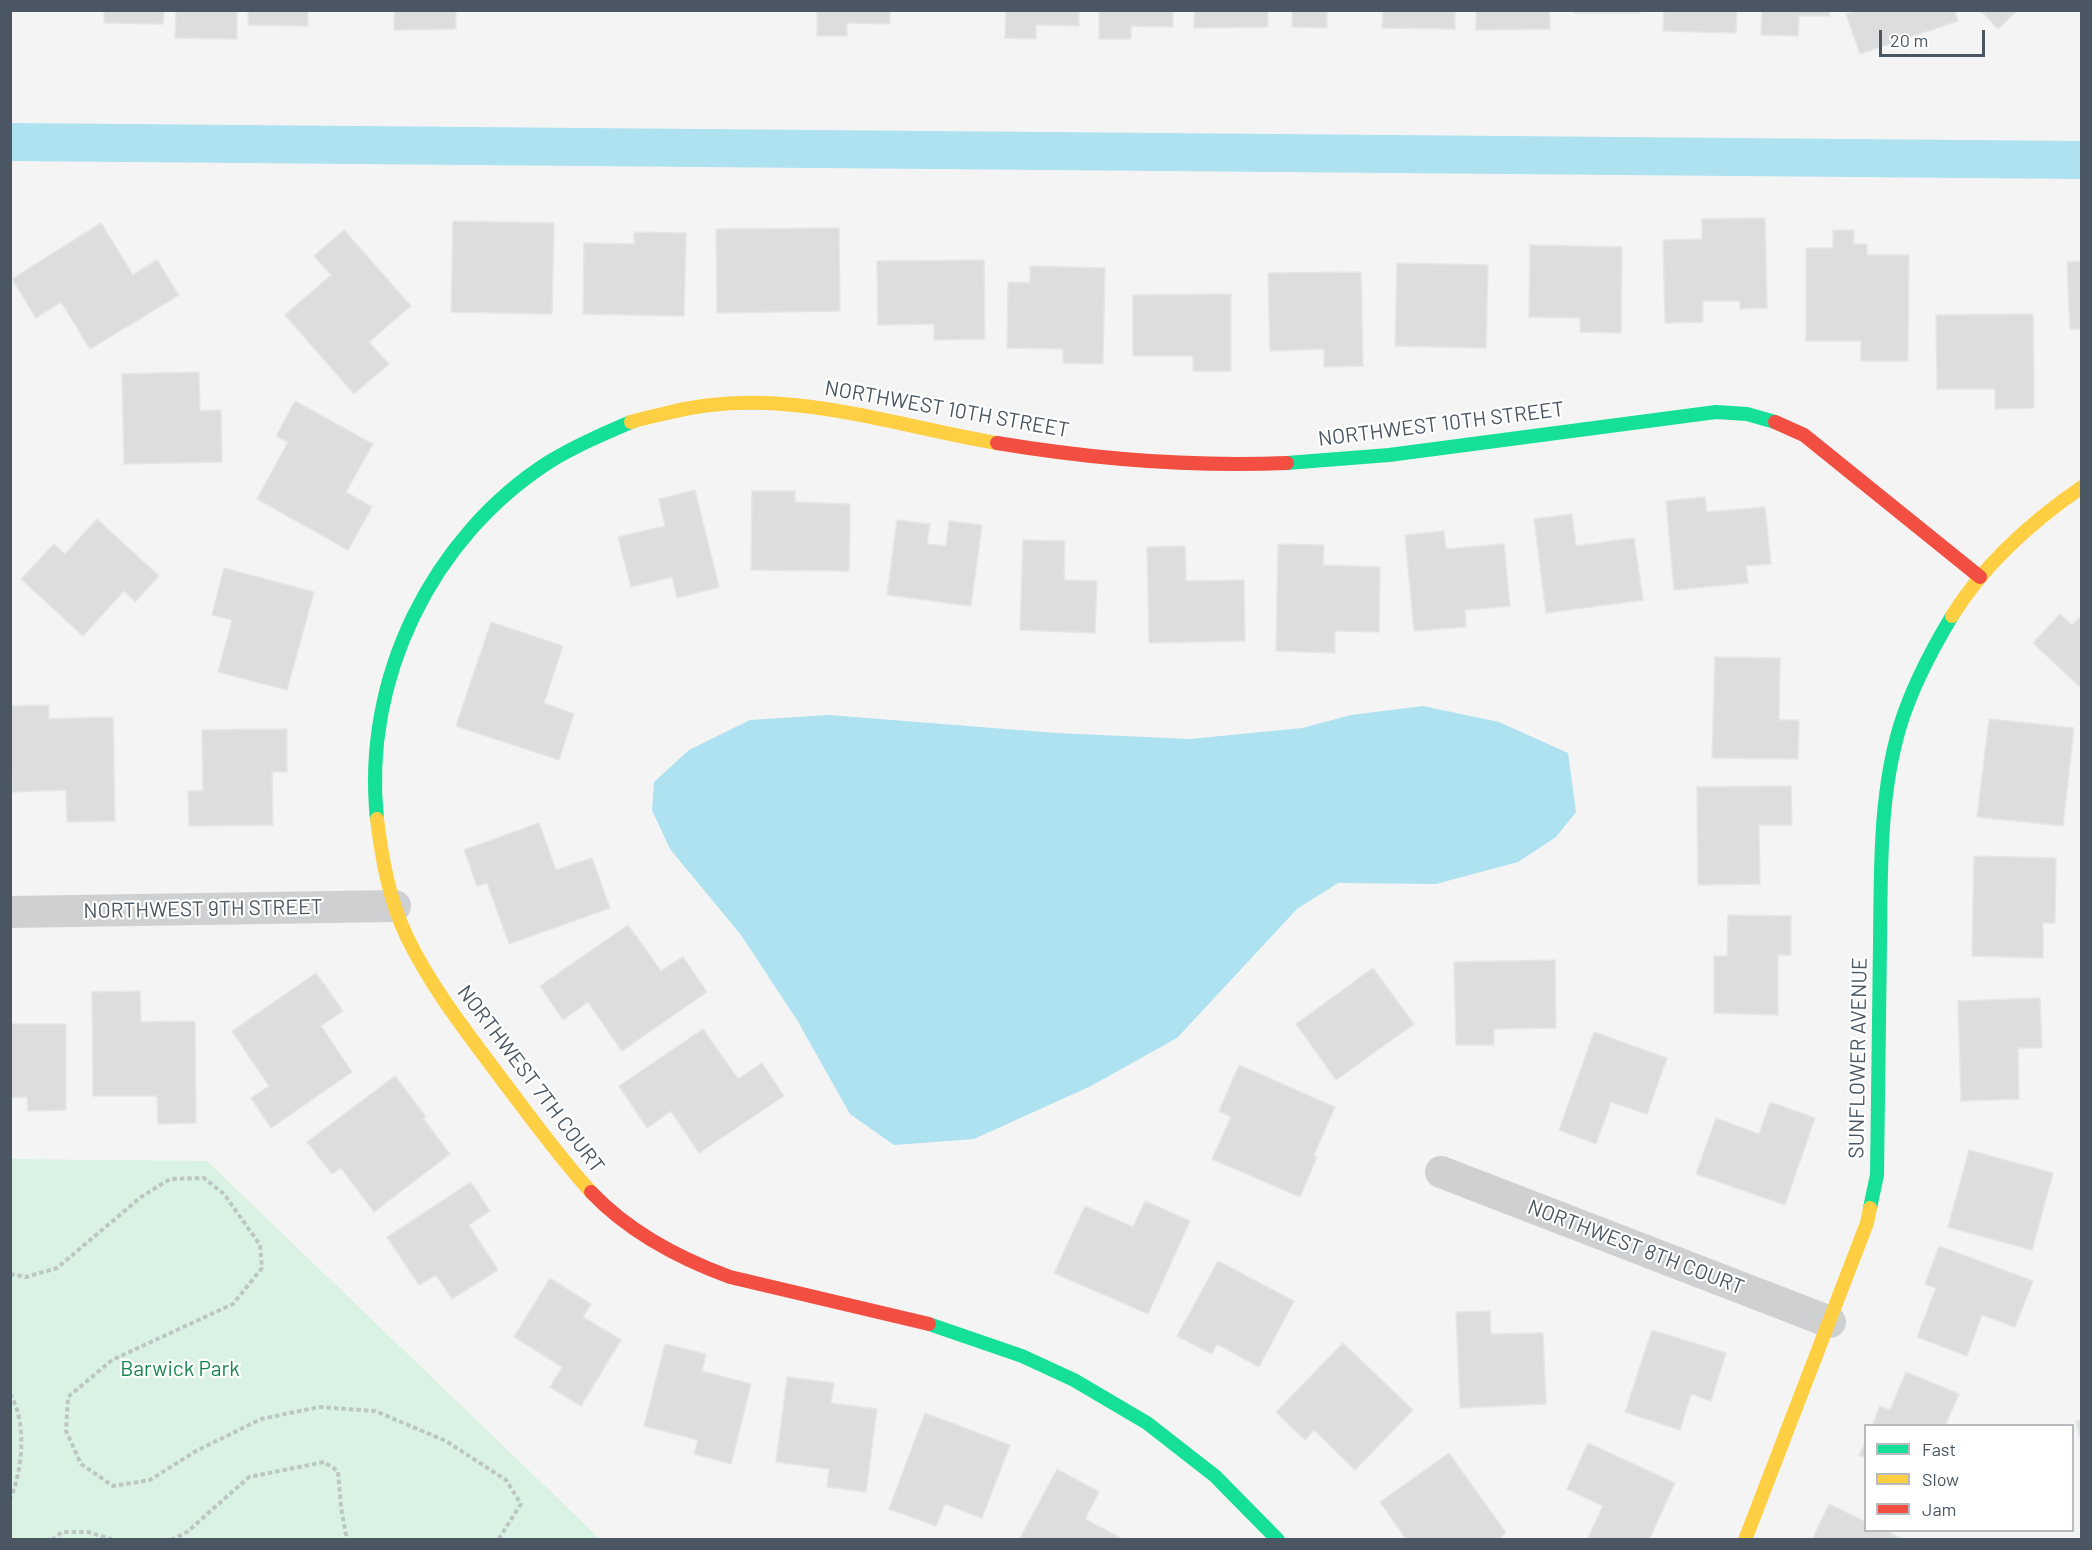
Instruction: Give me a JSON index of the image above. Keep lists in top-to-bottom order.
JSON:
{
  "streets": {
    "street": [
      "NORTHWEST 10TH STREET",
      "NORTHWEST 9TH STREET",
      "SUNFLOWER AVENUE",
      "NORTHWEST 7TH COURT",
      "NORTHWEST 8TH COURT"
    ]
  },
  "crossings": [
    ["NORTHWEST 10TH STREET", "SUNFLOWER AVENUE"],
    ["NORTHWEST 10TH STREET", "NORTHWEST 7TH COURT"],
    ["NORTHWEST 9TH STREET", "NORTHWEST 7TH COURT"],
    ["SUNFLOWER AVENUE", "NORTHWEST 8TH COURT"]
  ],
  "parks": ["Barwick Park"],
  "legend": ["Fast", "Slow", "Jam"],
  "scale_bar": "20 m"
}
